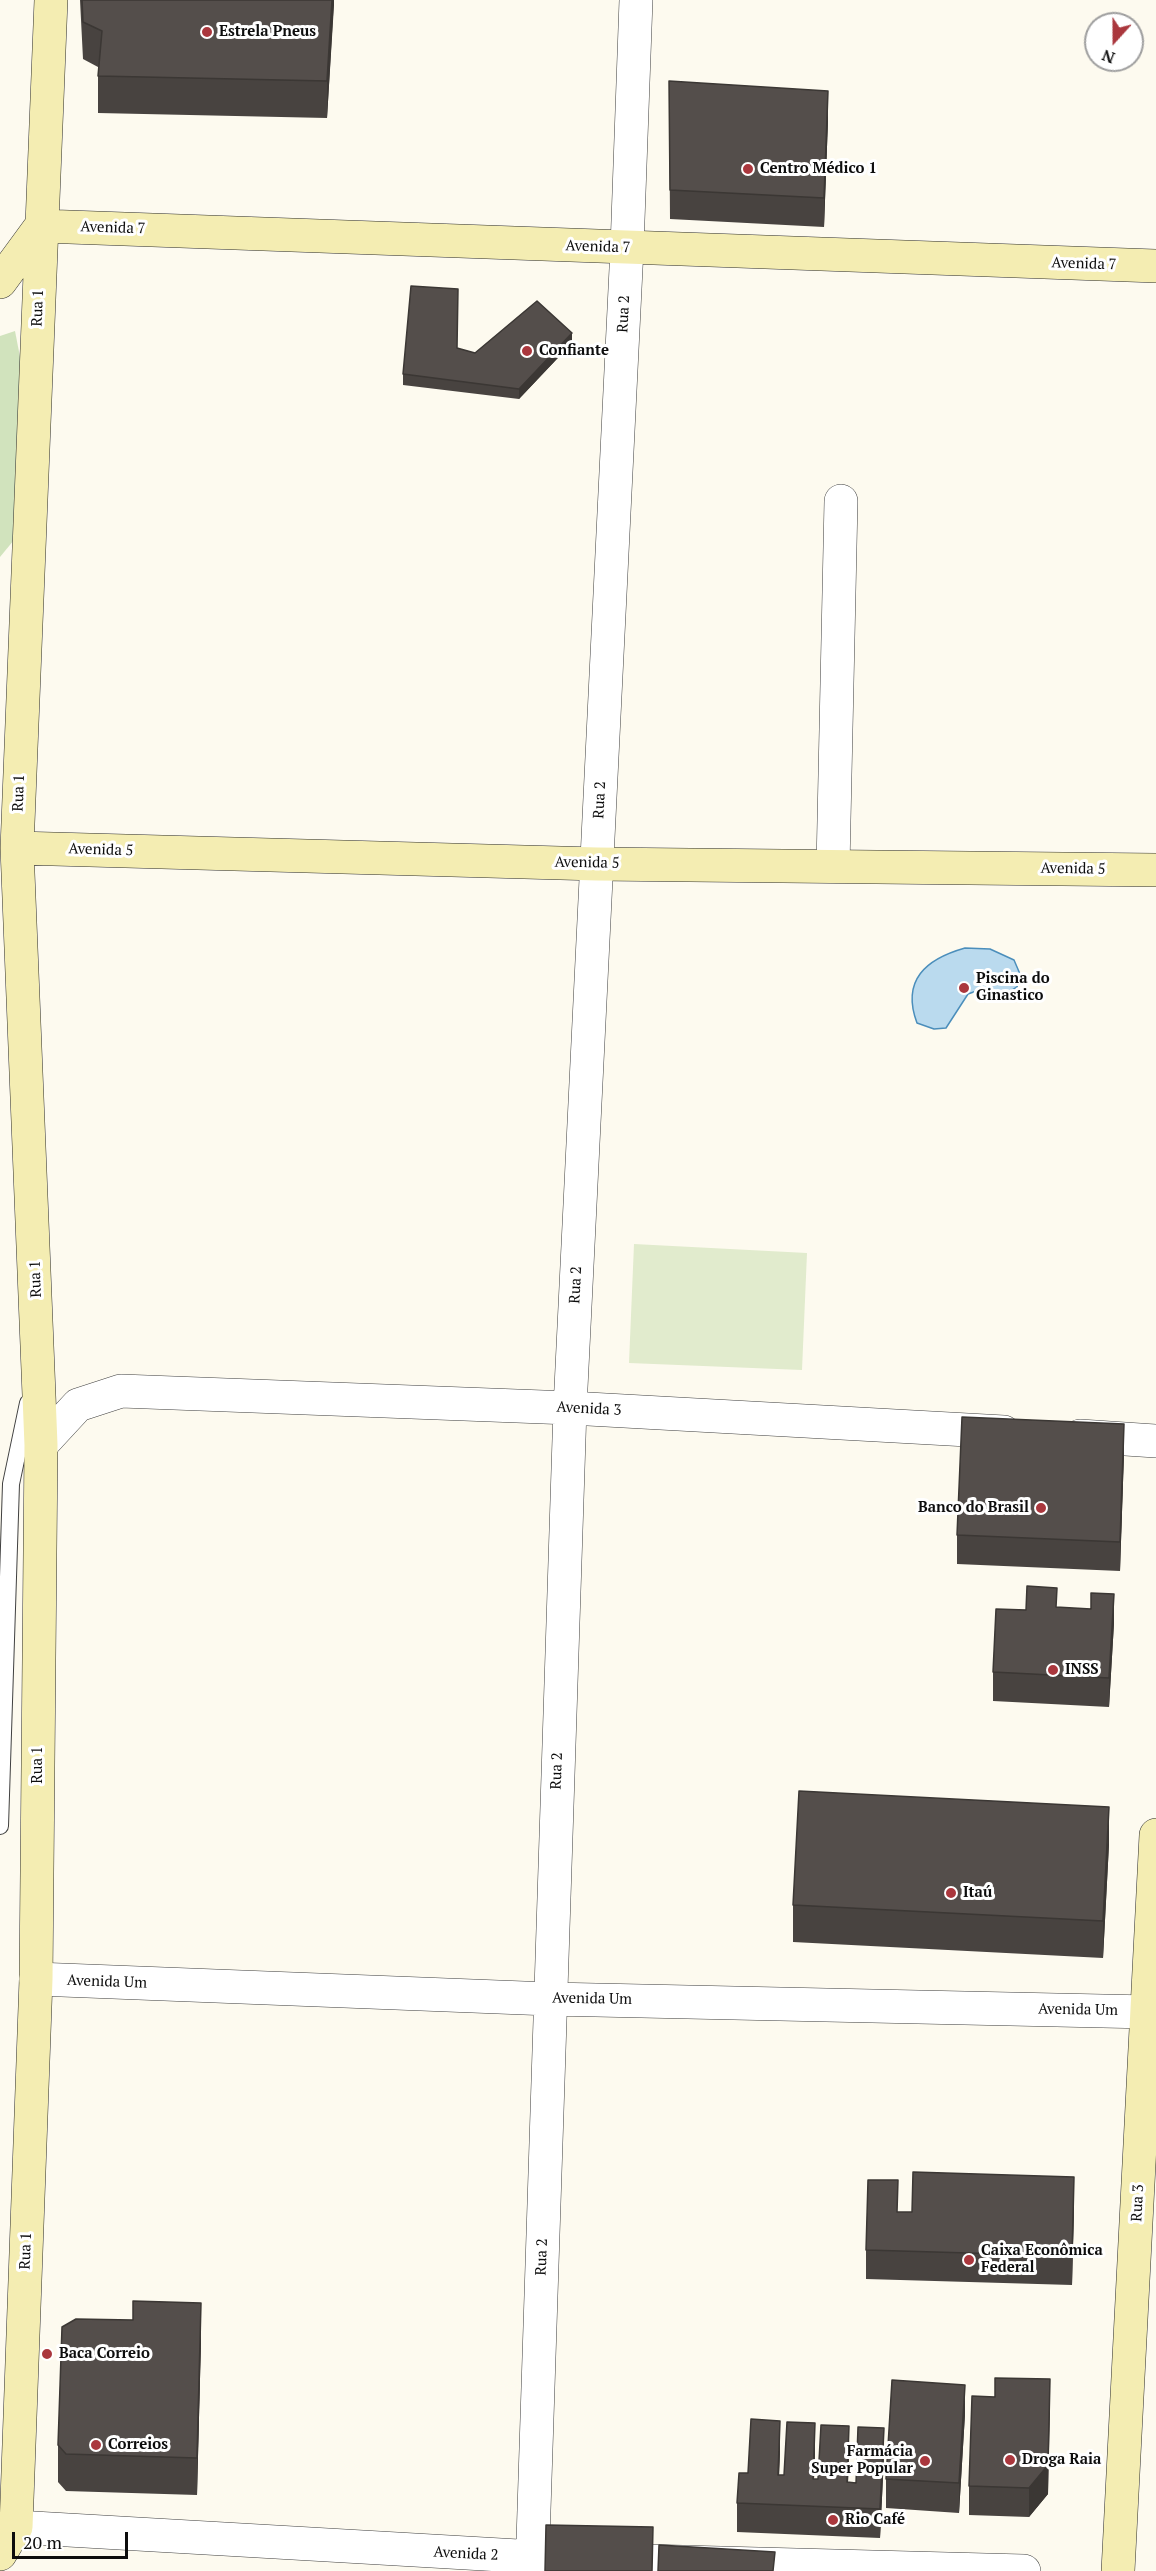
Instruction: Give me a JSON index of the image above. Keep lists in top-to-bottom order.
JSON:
{
  "streets": {
    "main road": [
      "Avenida 7",
      "Rua 1",
      "Avenida 5",
      "Rua 3"
    ],
    "street": [
      "Rua 2",
      "Avenida 3",
      "Avenida Um",
      "Avenida 2"
    ]
  },
  "crossings": [
    ["Avenida 7", "Rua 1"],
    ["Avenida 7", "Rua 2"],
    ["Rua 1", "Avenida 5"],
    ["Rua 1", "Avenida 3"],
    ["Rua 1", "Avenida Um"],
    ["Rua 1", "Avenida 2"],
    ["Rua 2", "Avenida 5"],
    ["Rua 2", "Avenida 3"],
    ["Rua 2", "Avenida Um"],
    ["Rua 2", "Avenida 2"],
    ["Avenida Um", "Rua 3"]
  ],
  "places": [
    "Estrela Pneus",
    "Centro Médico 1",
    "Confiante",
    "Piscina do Ginastico",
    "Banco do Brasil",
    "INSS",
    "Itaú",
    "Caixa Econômica Federal",
    "Baca Correio",
    "Correios",
    "Droga Raia",
    "Farmácia Super Popular",
    "Rio Café"
  ],
  "scale_bar": "20 m",
  "north": "bottom"
}
